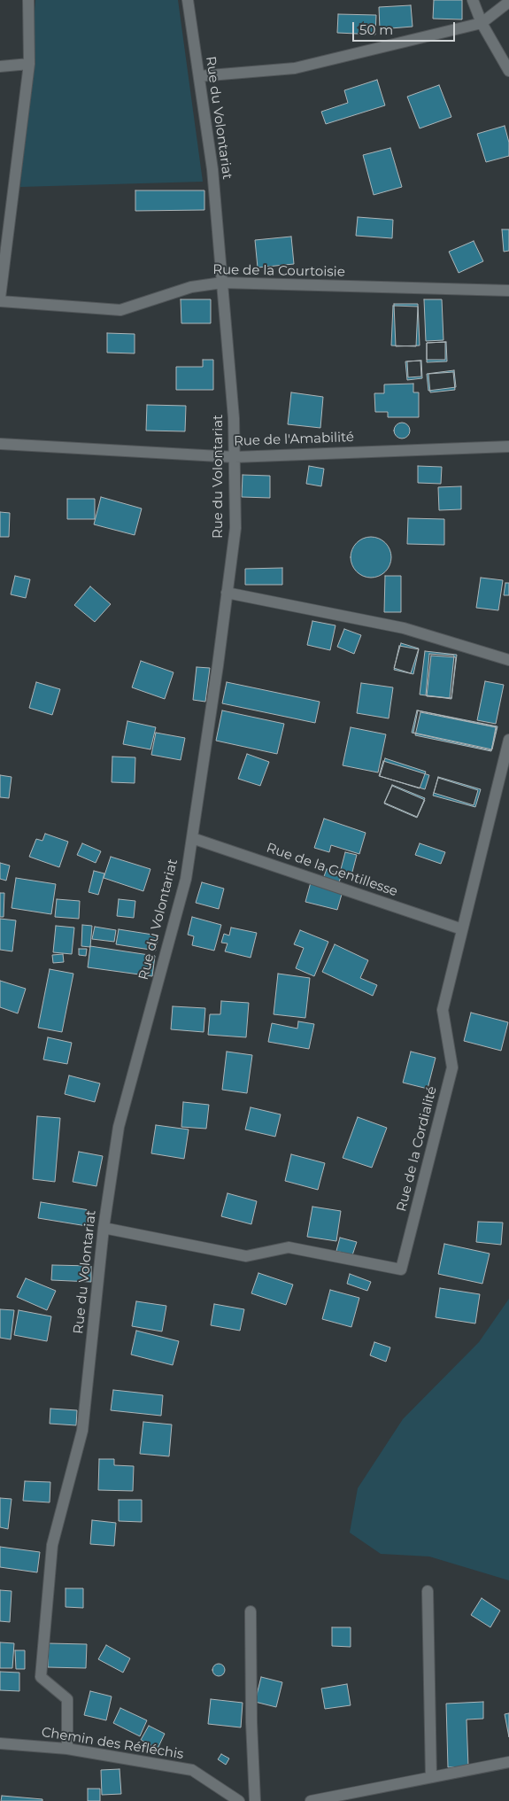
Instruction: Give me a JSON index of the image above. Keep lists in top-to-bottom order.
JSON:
{
  "streets": {
    "street": [
      "Rue du Volontariat",
      "Rue de la Courtoisie",
      "Rue de l'Amabilité",
      "Rue de la Gentillesse",
      "Rue de la Cordialité",
      "Chemin des Réfléchis"
    ]
  },
  "crossings": [
    ["Rue du Volontariat", "Rue de la Courtoisie"],
    ["Rue du Volontariat", "Rue de l'Amabilité"],
    ["Rue du Volontariat", "Rue de la Gentillesse"],
    ["Rue du Volontariat", "Rue de la Cordialité"],
    ["Rue du Volontariat", "Chemin des Réfléchis"],
    ["Rue de la Gentillesse", "Rue de la Cordialité"]
  ],
  "scale_bar": "50 m"
}
